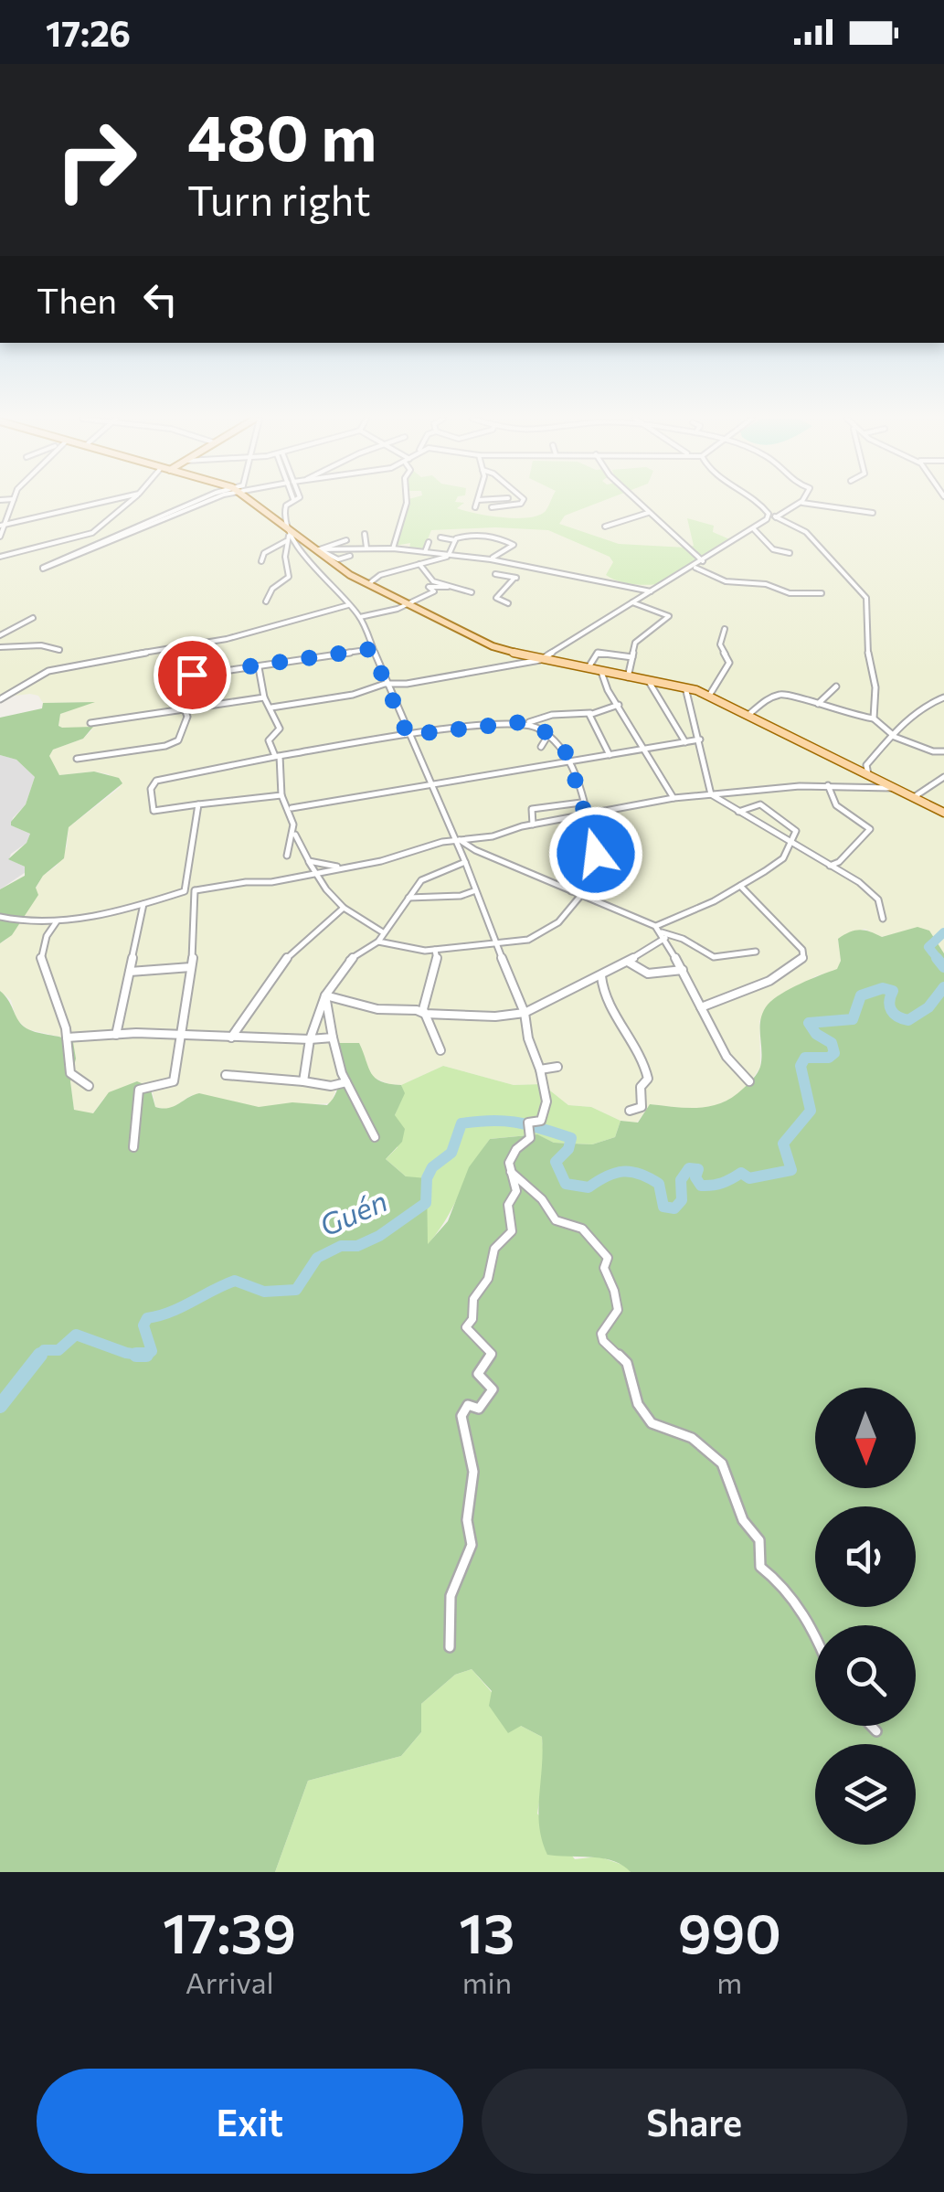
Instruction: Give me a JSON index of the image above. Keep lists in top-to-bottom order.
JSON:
{
  "water": ["Guén"],
  "north": "bottom",
  "page": {
    "status": "17:26",
    "turn": ["480 m", "Turn right"],
    "then": "Then",
    "eta": [
      "17:39",
      "Arrival",
      "13",
      "min",
      "990",
      "m"
    ],
    "buttons": ["Exit", "Share"]
  }
}
